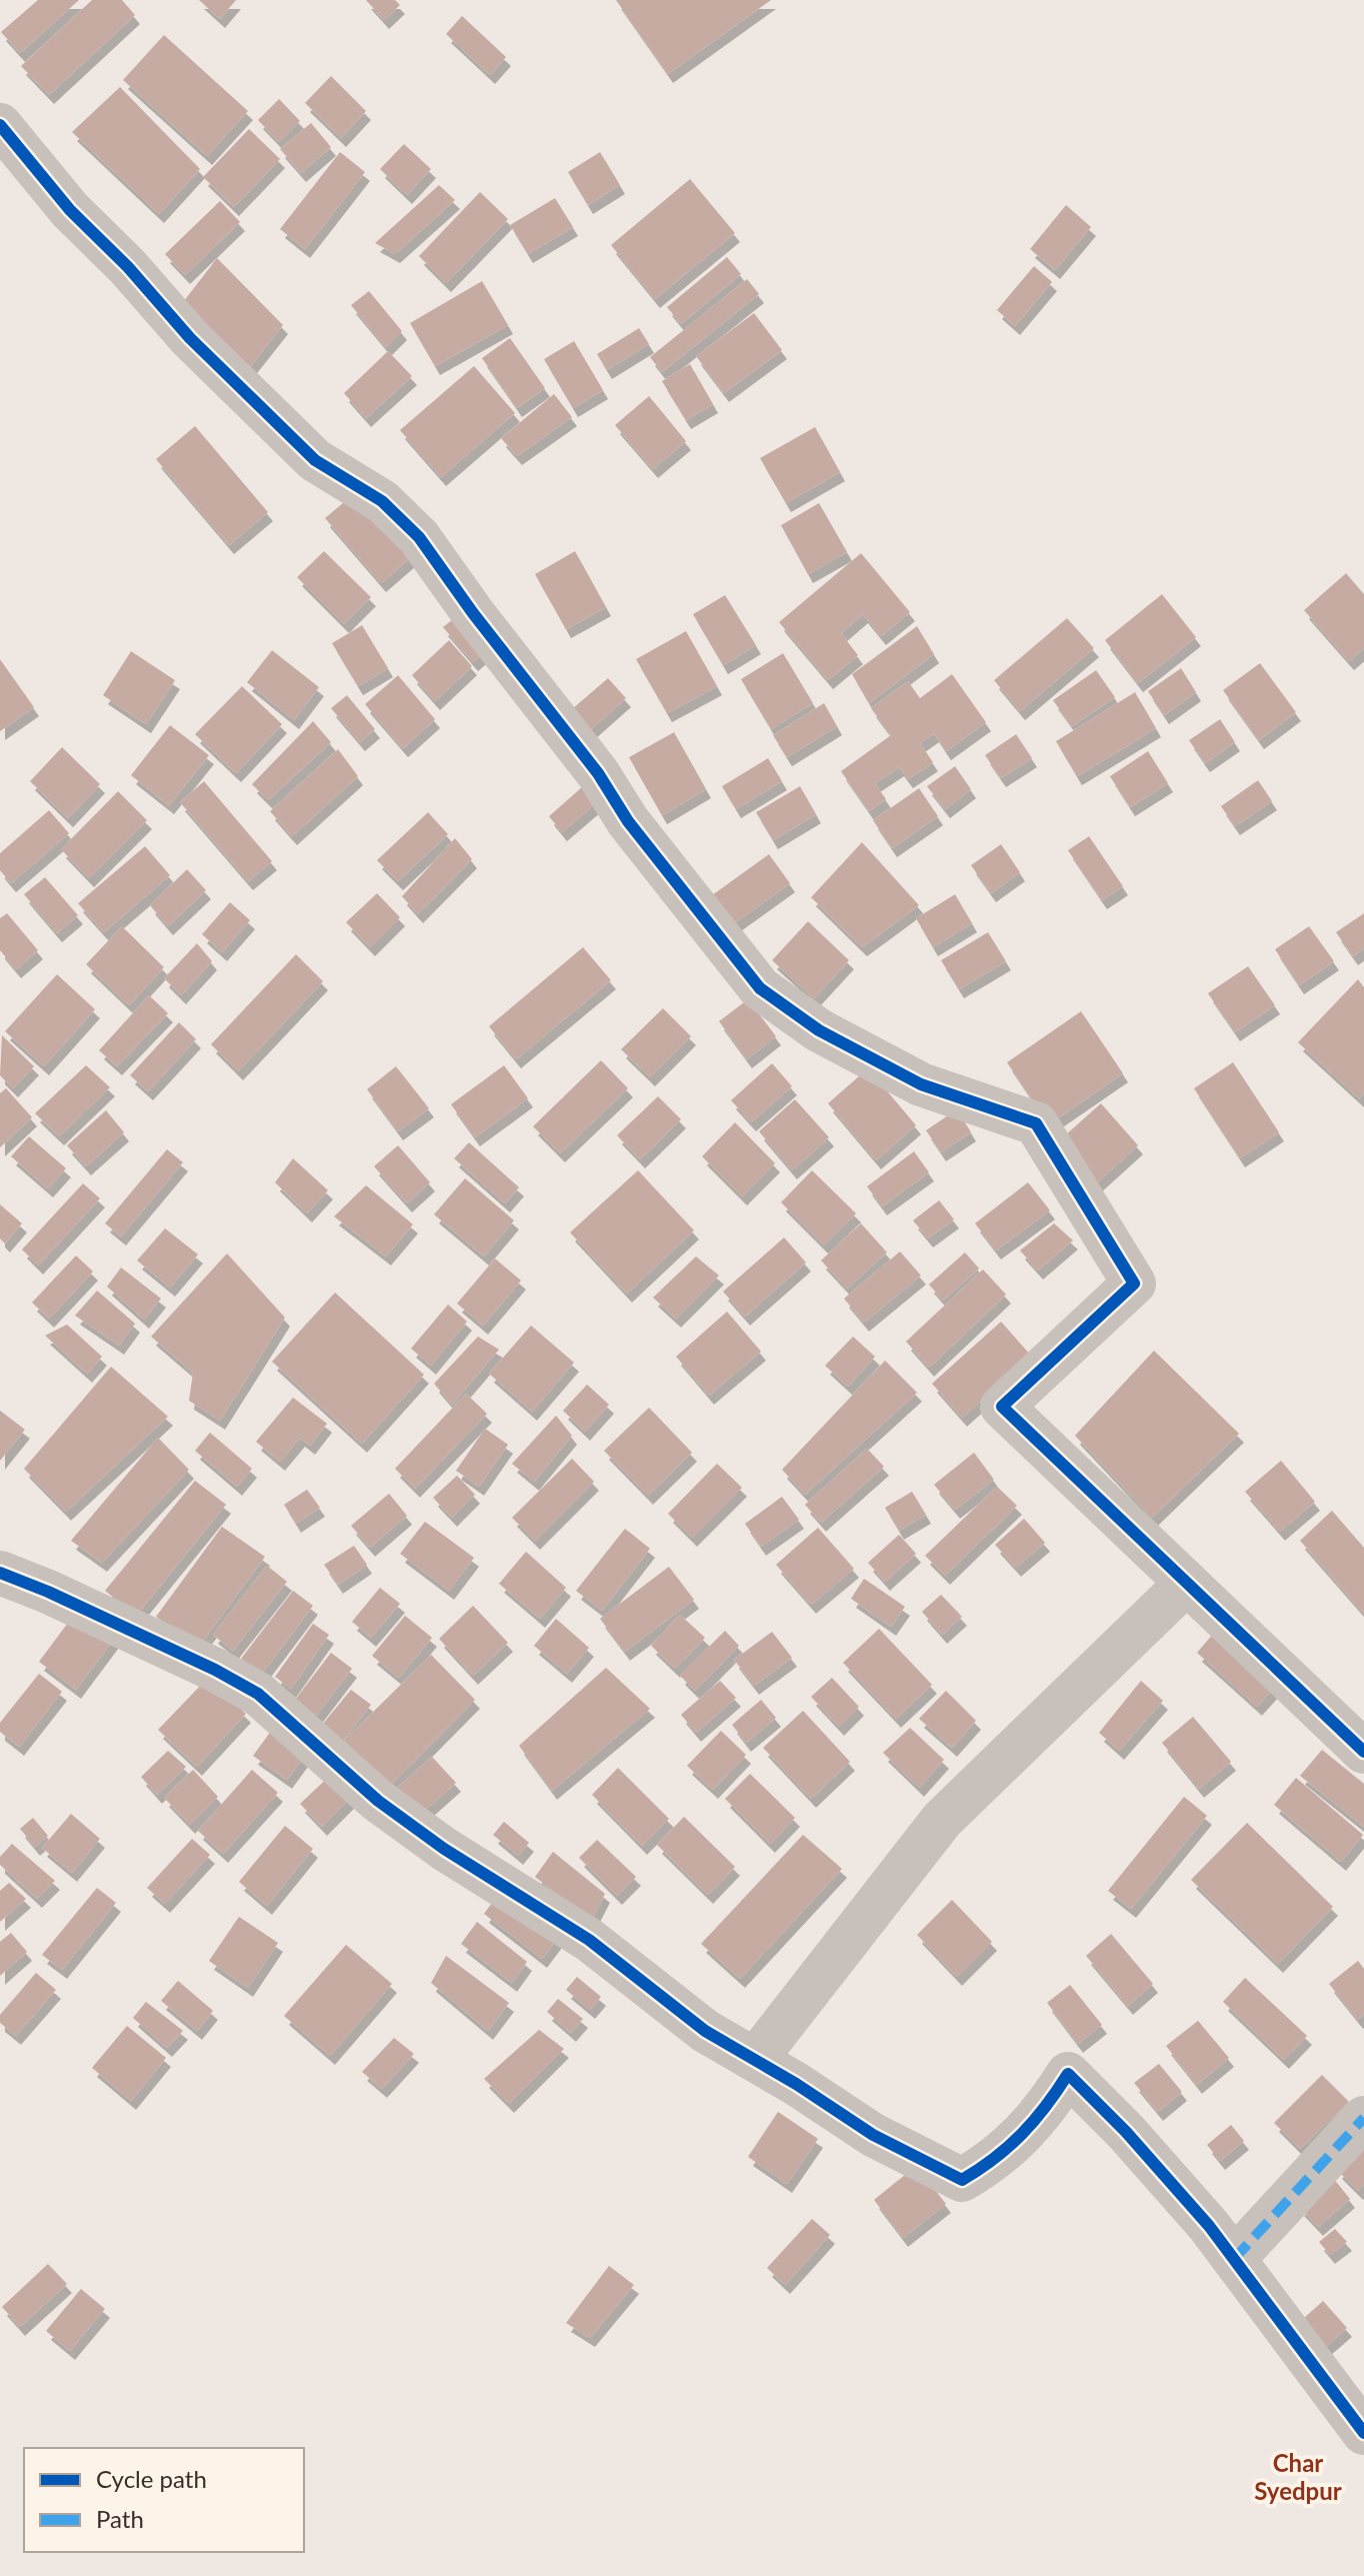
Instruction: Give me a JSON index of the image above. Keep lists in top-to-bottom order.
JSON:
{
  "districts": ["Char Syedpur"],
  "legend": ["Cycle path", "Path"]
}
